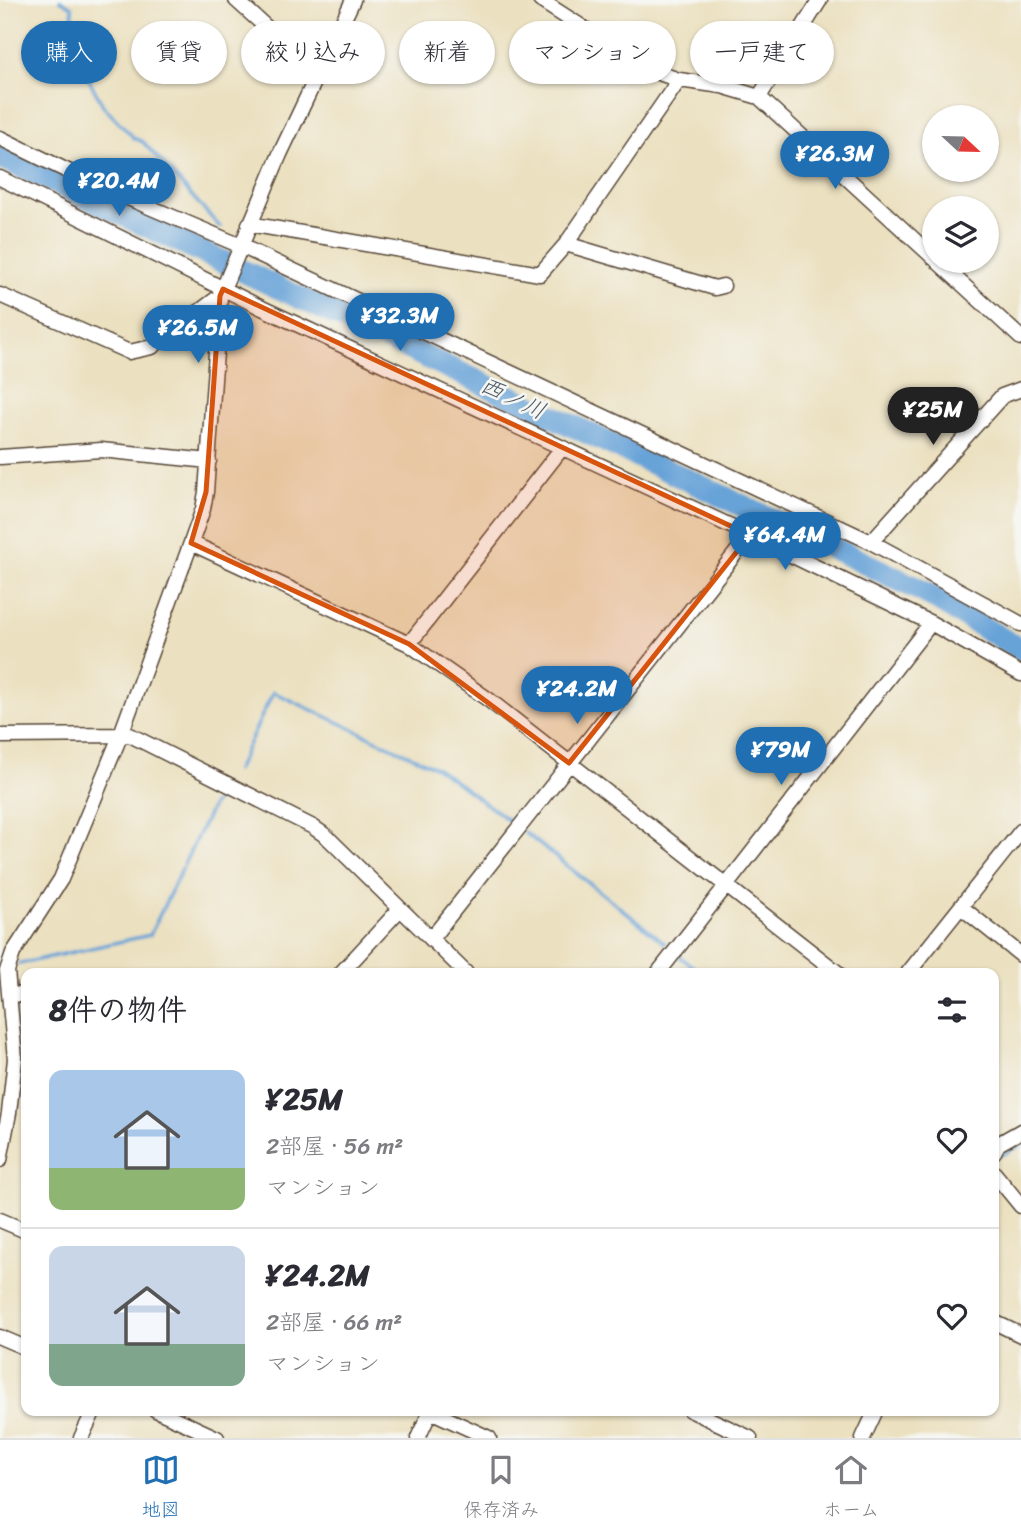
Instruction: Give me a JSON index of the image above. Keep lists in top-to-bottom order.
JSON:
{
  "water": ["西ノ川"],
  "north": "right",
  "page": {
    "chip": [
      "購入",
      "賃貸",
      "絞り込み",
      "新着",
      "マンション",
      "一戸建て"
    ],
    "price": [
      "¥26.3M",
      "¥20.4M",
      "¥32.3M",
      "¥26.5M",
      "¥25M",
      "¥64.4M",
      "¥24.2M",
      "¥79M"
    ],
    "heading": "8件の物件",
    "list": [
      {
        "name": "¥25M",
        "note": "2部屋 · 56 m² · マンション"
      },
      {
        "name": "¥24.2M",
        "note": "2部屋 · 66 m² · マンション"
      }
    ],
    "tabs": ["地図", "保存済み", "ホーム"]
  }
}
